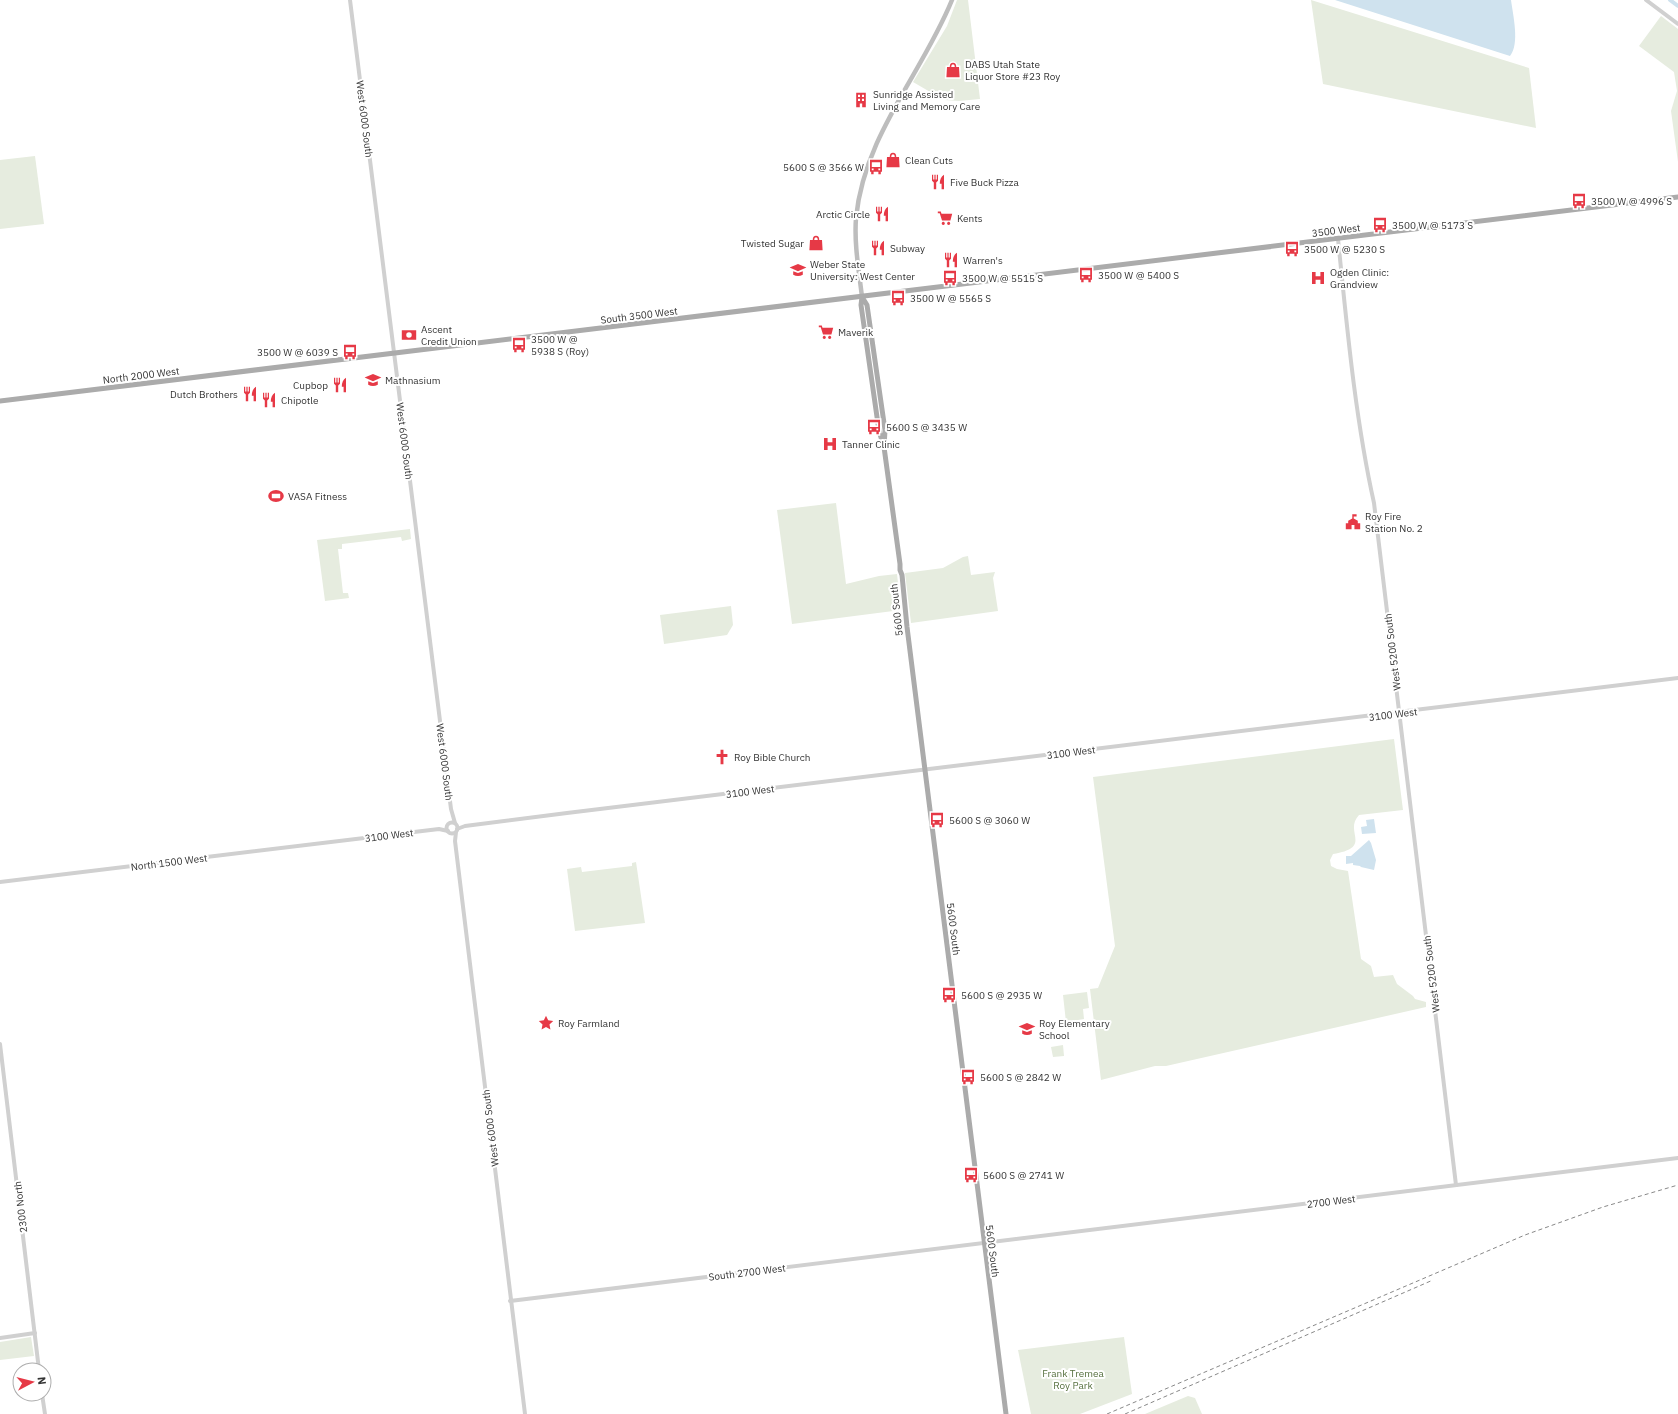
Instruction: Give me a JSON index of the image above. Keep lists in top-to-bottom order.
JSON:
{
  "streets": {
    "main road": [
      "3500 West",
      "South 3500 West",
      "North 2000 West",
      "5600 South"
    ],
    "street": [
      "West 6000 South",
      "West 5200 South",
      "3100 West",
      "North 1500 West",
      "2700 West",
      "2300 North",
      "South 2700 West"
    ]
  },
  "crossings": [
    ["West 6000 South", "South 3500 West"],
    ["West 6000 South", "3100 West"],
    ["West 6000 South", "South 2700 West"],
    ["3500 West", "South 3500 West"],
    ["3500 West", "West 5200 South"],
    ["South 3500 West", "North 2000 West"],
    ["South 3500 West", "5600 South"],
    ["5600 South", "3100 West"],
    ["5600 South", "2700 West"],
    ["5600 South", "South 2700 West"],
    ["West 5200 South", "3100 West"],
    ["West 5200 South", "2700 West"],
    ["3100 West", "North 1500 West"],
    ["2700 West", "South 2700 West"]
  ],
  "parks": ["Frank Tremea Roy Park"],
  "places": {
    "shop": ["DABS Utah State Liquor Store #23 Roy", "Clean Cuts", "Twisted Sugar"],
    "building": ["Sunridge Assisted Living and Memory Care"],
    "bus stop": [
      "5600 S @ 3566 W",
      "3500 W @ 4996 S",
      "3500 W @ 5173 S",
      "3500 W @ 5230 S",
      "3500 W @ 5400 S",
      "3500 W @ 5515 S",
      "3500 W @ 5565 S",
      "3500 W @ 5938 S (Roy)",
      "3500 W @ 6039 S",
      "5600 S @ 3435 W",
      "5600 S @ 3060 W",
      "5600 S @ 2935 W",
      "5600 S @ 2842 W",
      "5600 S @ 2741 W"
    ],
    "restaurant": [
      "Five Buck Pizza",
      "Arctic Circle",
      "Subway",
      "Warren's",
      "Cupbop",
      "Dutch Brothers",
      "Chipotle"
    ],
    "supermarket": ["Kents", "Maverik"],
    "school or university": ["Weber State University: West Center", "Mathnasium", "Roy Elementary School"],
    "hospital": ["Ogden Clinic: Grandview", "Tanner Clinic"],
    "bank": ["Ascent Credit Union"],
    "sports": ["VASA Fitness"],
    "public building": ["Roy Fire Station No. 2"],
    "church": ["Roy Bible Church"],
    "place": ["Roy Farmland"]
  },
  "north": "right"
}
